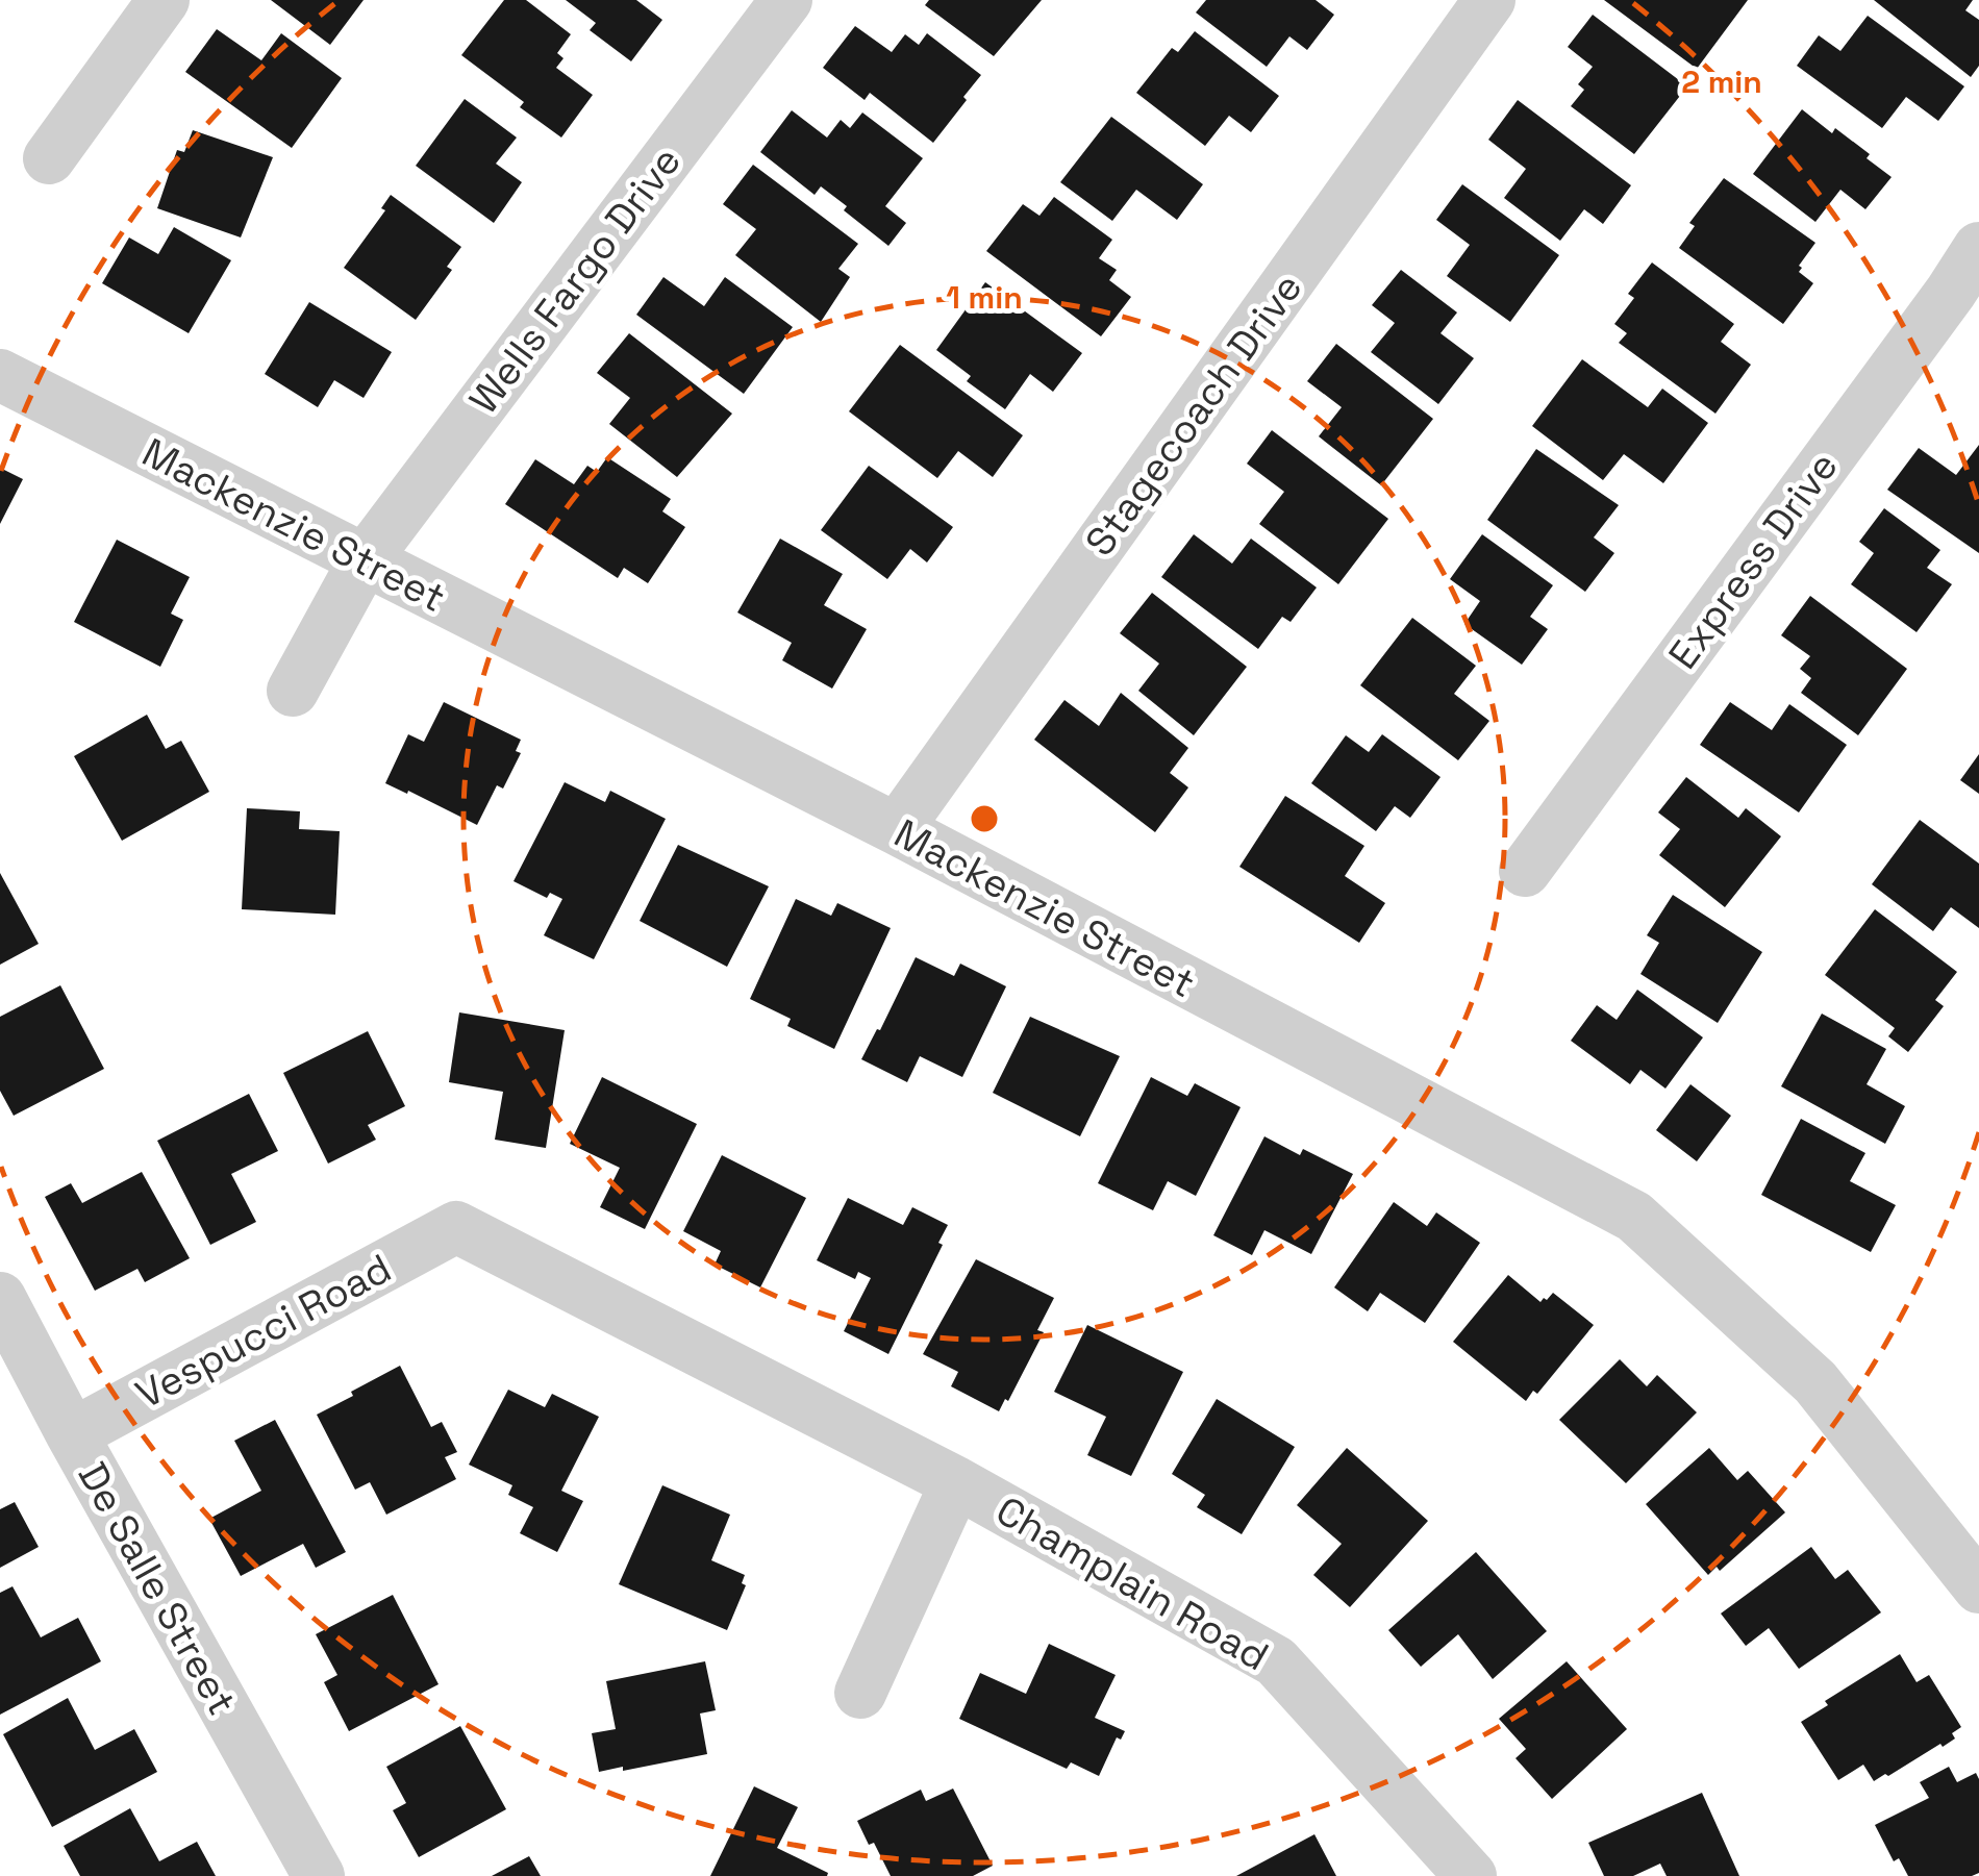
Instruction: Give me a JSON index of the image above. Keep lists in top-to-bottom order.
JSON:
{
  "streets": {
    "street": [
      "Wells Fargo Drive",
      "Stagecoach Drive",
      "Mackenzie Street",
      "Express Drive",
      "Vespucci Road",
      "Champlain Road",
      "De Salle Street"
    ]
  },
  "crossings": [
    ["Wells Fargo Drive", "Mackenzie Street"],
    ["Stagecoach Drive", "Mackenzie Street"],
    ["Vespucci Road", "Champlain Road"],
    ["Vespucci Road", "De Salle Street"]
  ],
  "rings": ["2 min", "1 min"]
}
